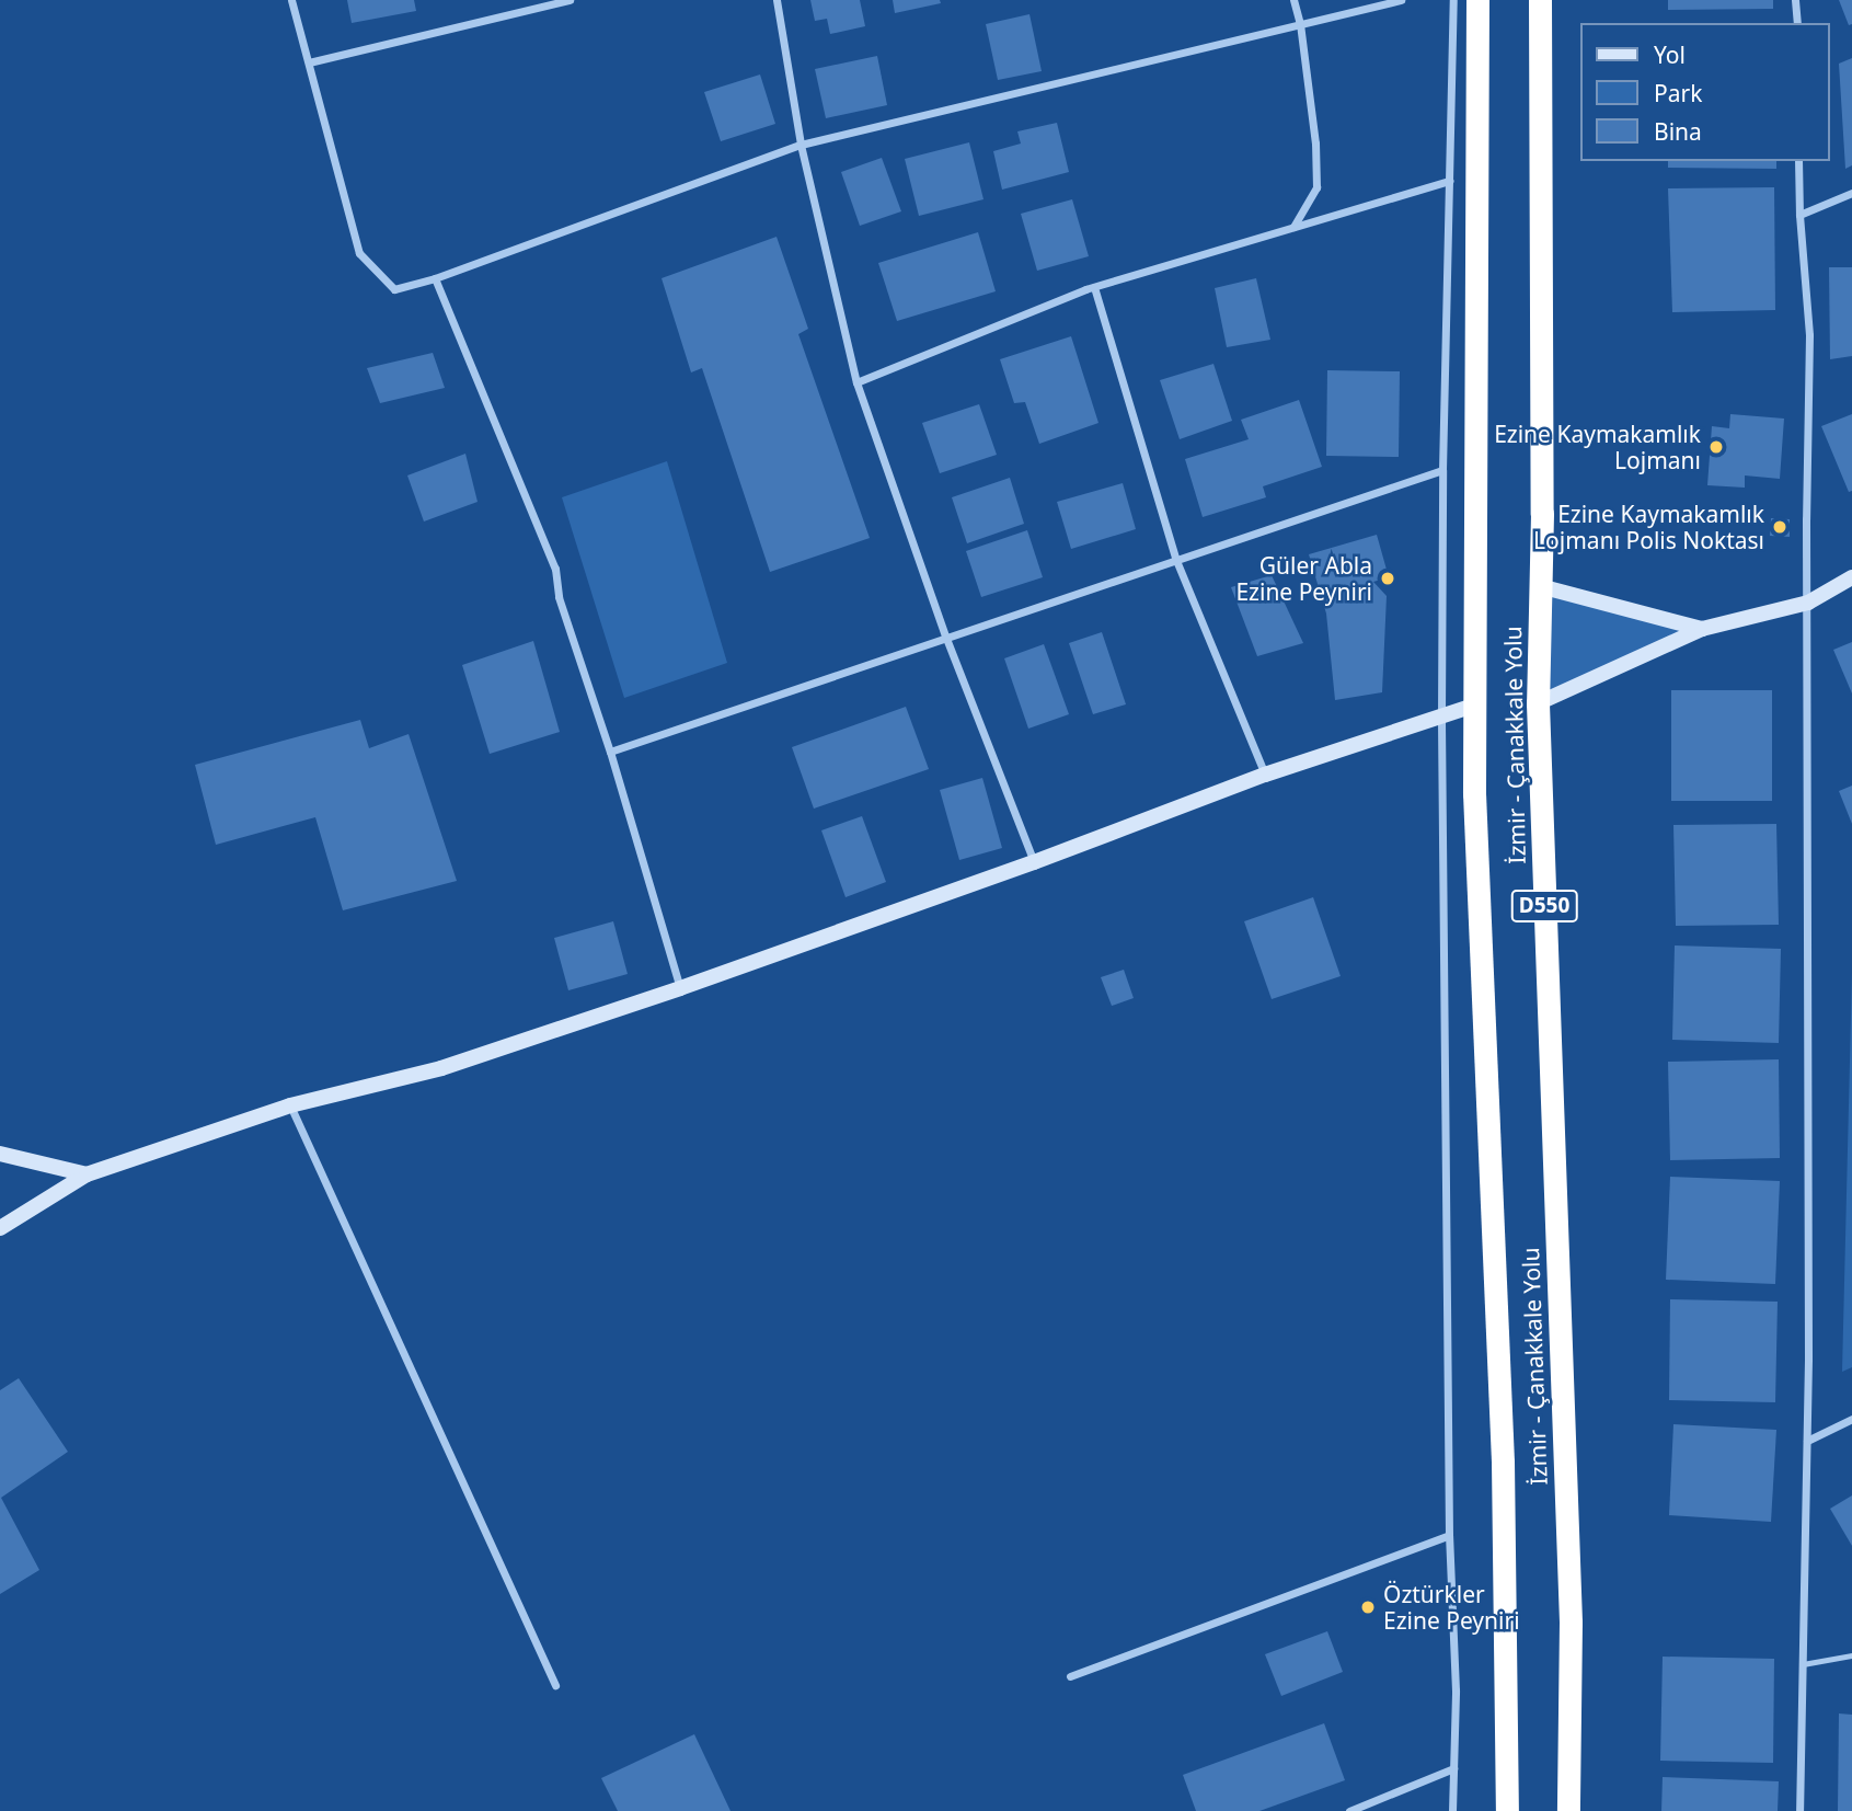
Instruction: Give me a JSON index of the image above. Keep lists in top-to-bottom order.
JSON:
{
  "streets": {
    "highway": ["İzmir - Çanakkale Yolu", "D550"]
  },
  "places": [
    "Ezine Kaymakamlık Lojmanı",
    "Ezine Kaymakamlık Lojmanı Polis Noktası",
    "Güler Abla Ezine Peyniri",
    "Öztürkler Ezine Peyniri"
  ],
  "legend": ["Yol", "Park", "Bina"]
}
